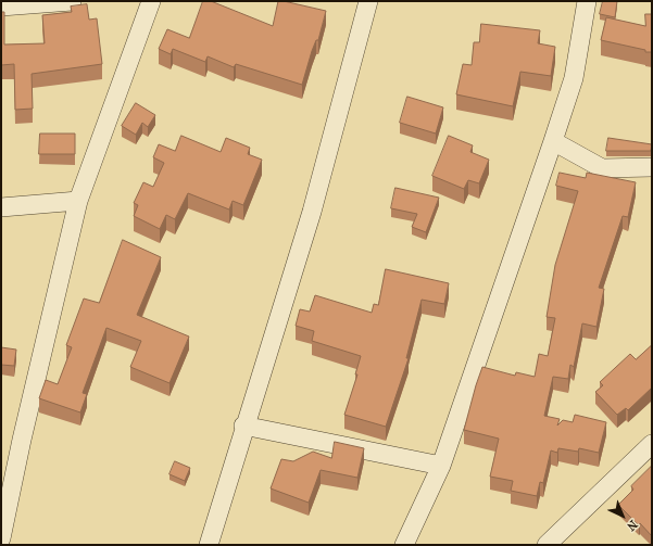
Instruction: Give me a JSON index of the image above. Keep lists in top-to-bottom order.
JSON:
{
  "north": "bottom right"
}
